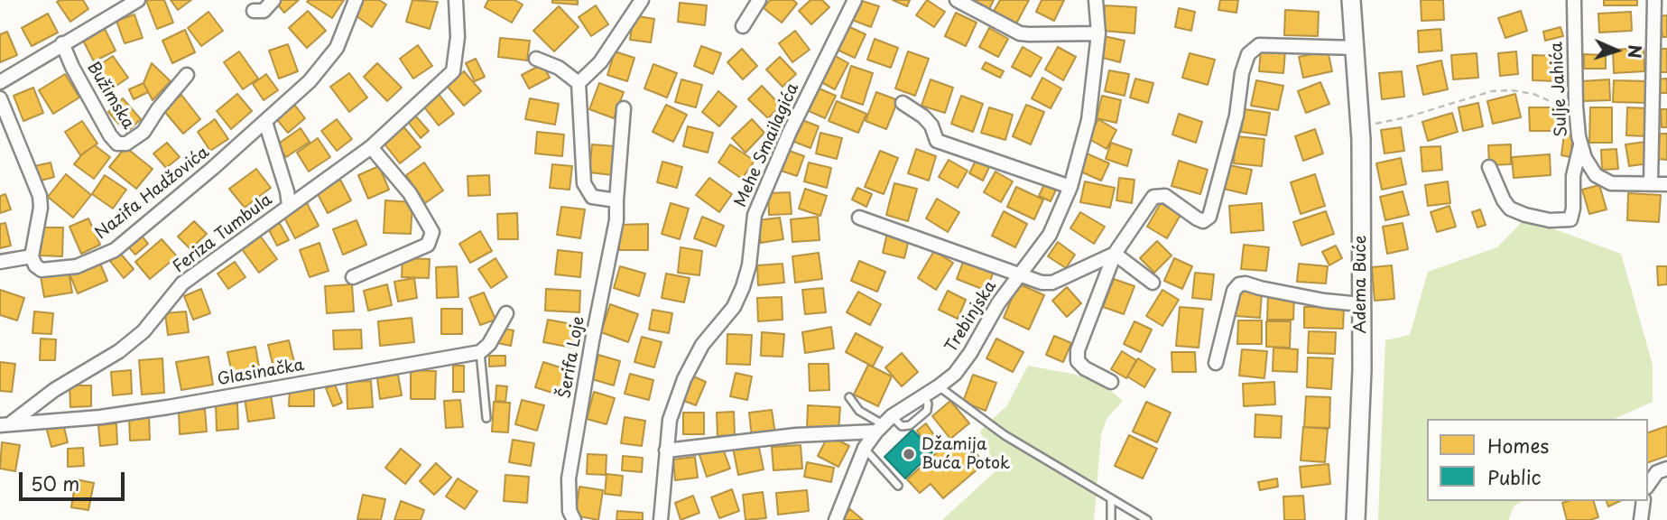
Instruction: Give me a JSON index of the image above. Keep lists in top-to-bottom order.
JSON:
{
  "streets": {
    "street": [
      "Sulje Jahića",
      "Bužimska",
      "Mehe Smailagića",
      "Nazifa Hadžovića",
      "Feriza Tumbula",
      "Adema Buće",
      "Trebinjska",
      "Šerifa Loje",
      "Glasinačka"
    ]
  },
  "crossings": [
    ["Feriza Tumbula", "Glasinačka"]
  ],
  "places": ["Džamija Buća Potok"],
  "legend": ["Homes", "Public"],
  "scale_bar": "50 m",
  "north": "right"
}
